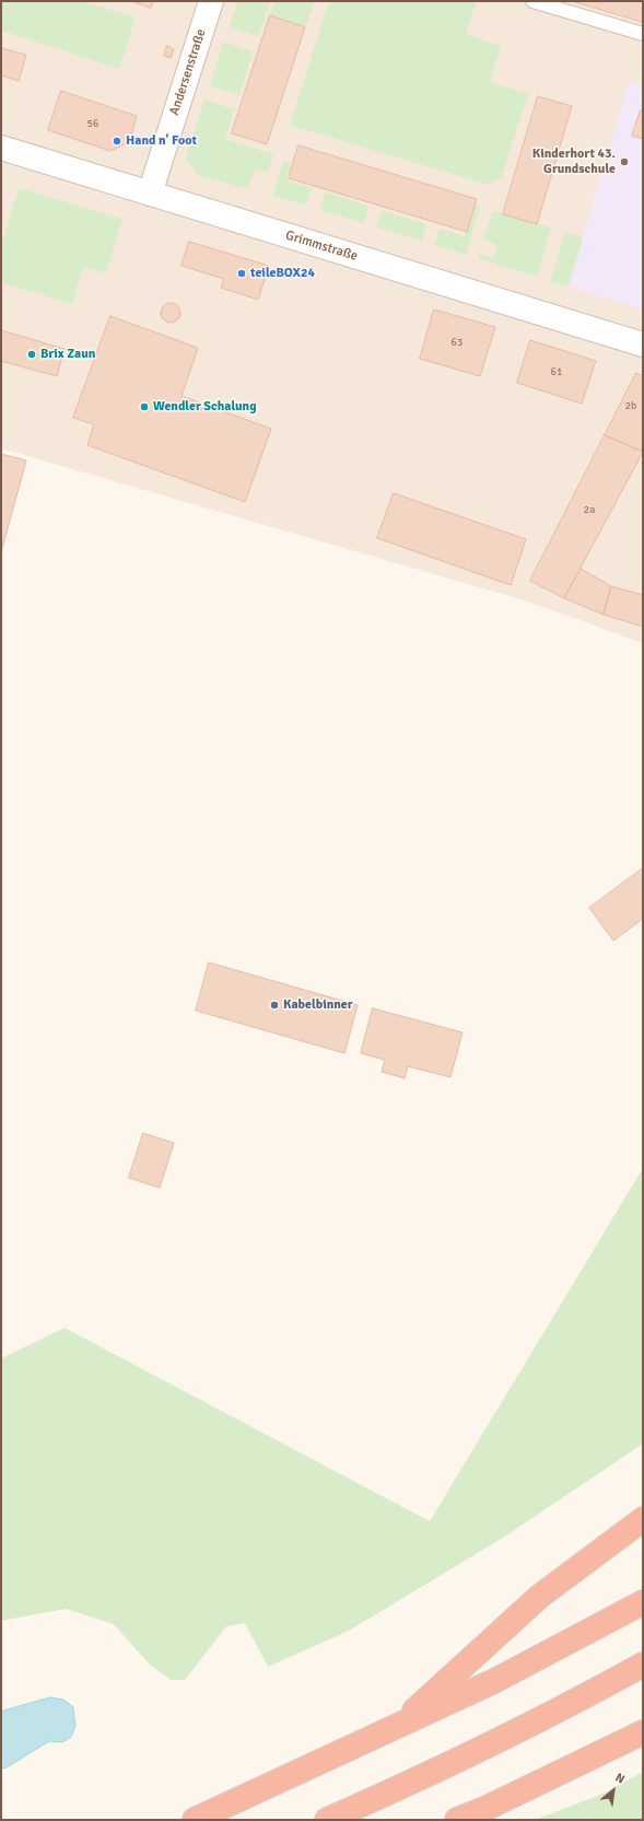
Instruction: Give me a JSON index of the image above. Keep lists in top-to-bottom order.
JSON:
{
  "streets": {
    "street": ["Andersenstraße", "Grimmstraße"]
  },
  "crossings": [
    ["Andersenstraße", "Grimmstraße"]
  ],
  "places": [
    "Hand n' Foot",
    "Kinderhort 43. Grundschule",
    "teileBOX24",
    "Brix Zaun",
    "Wendler Schalung",
    "Kabelbinner"
  ],
  "house_numbers": [
    "56",
    "63",
    "61",
    "2b",
    "2a"
  ],
  "north": "top right"
}
